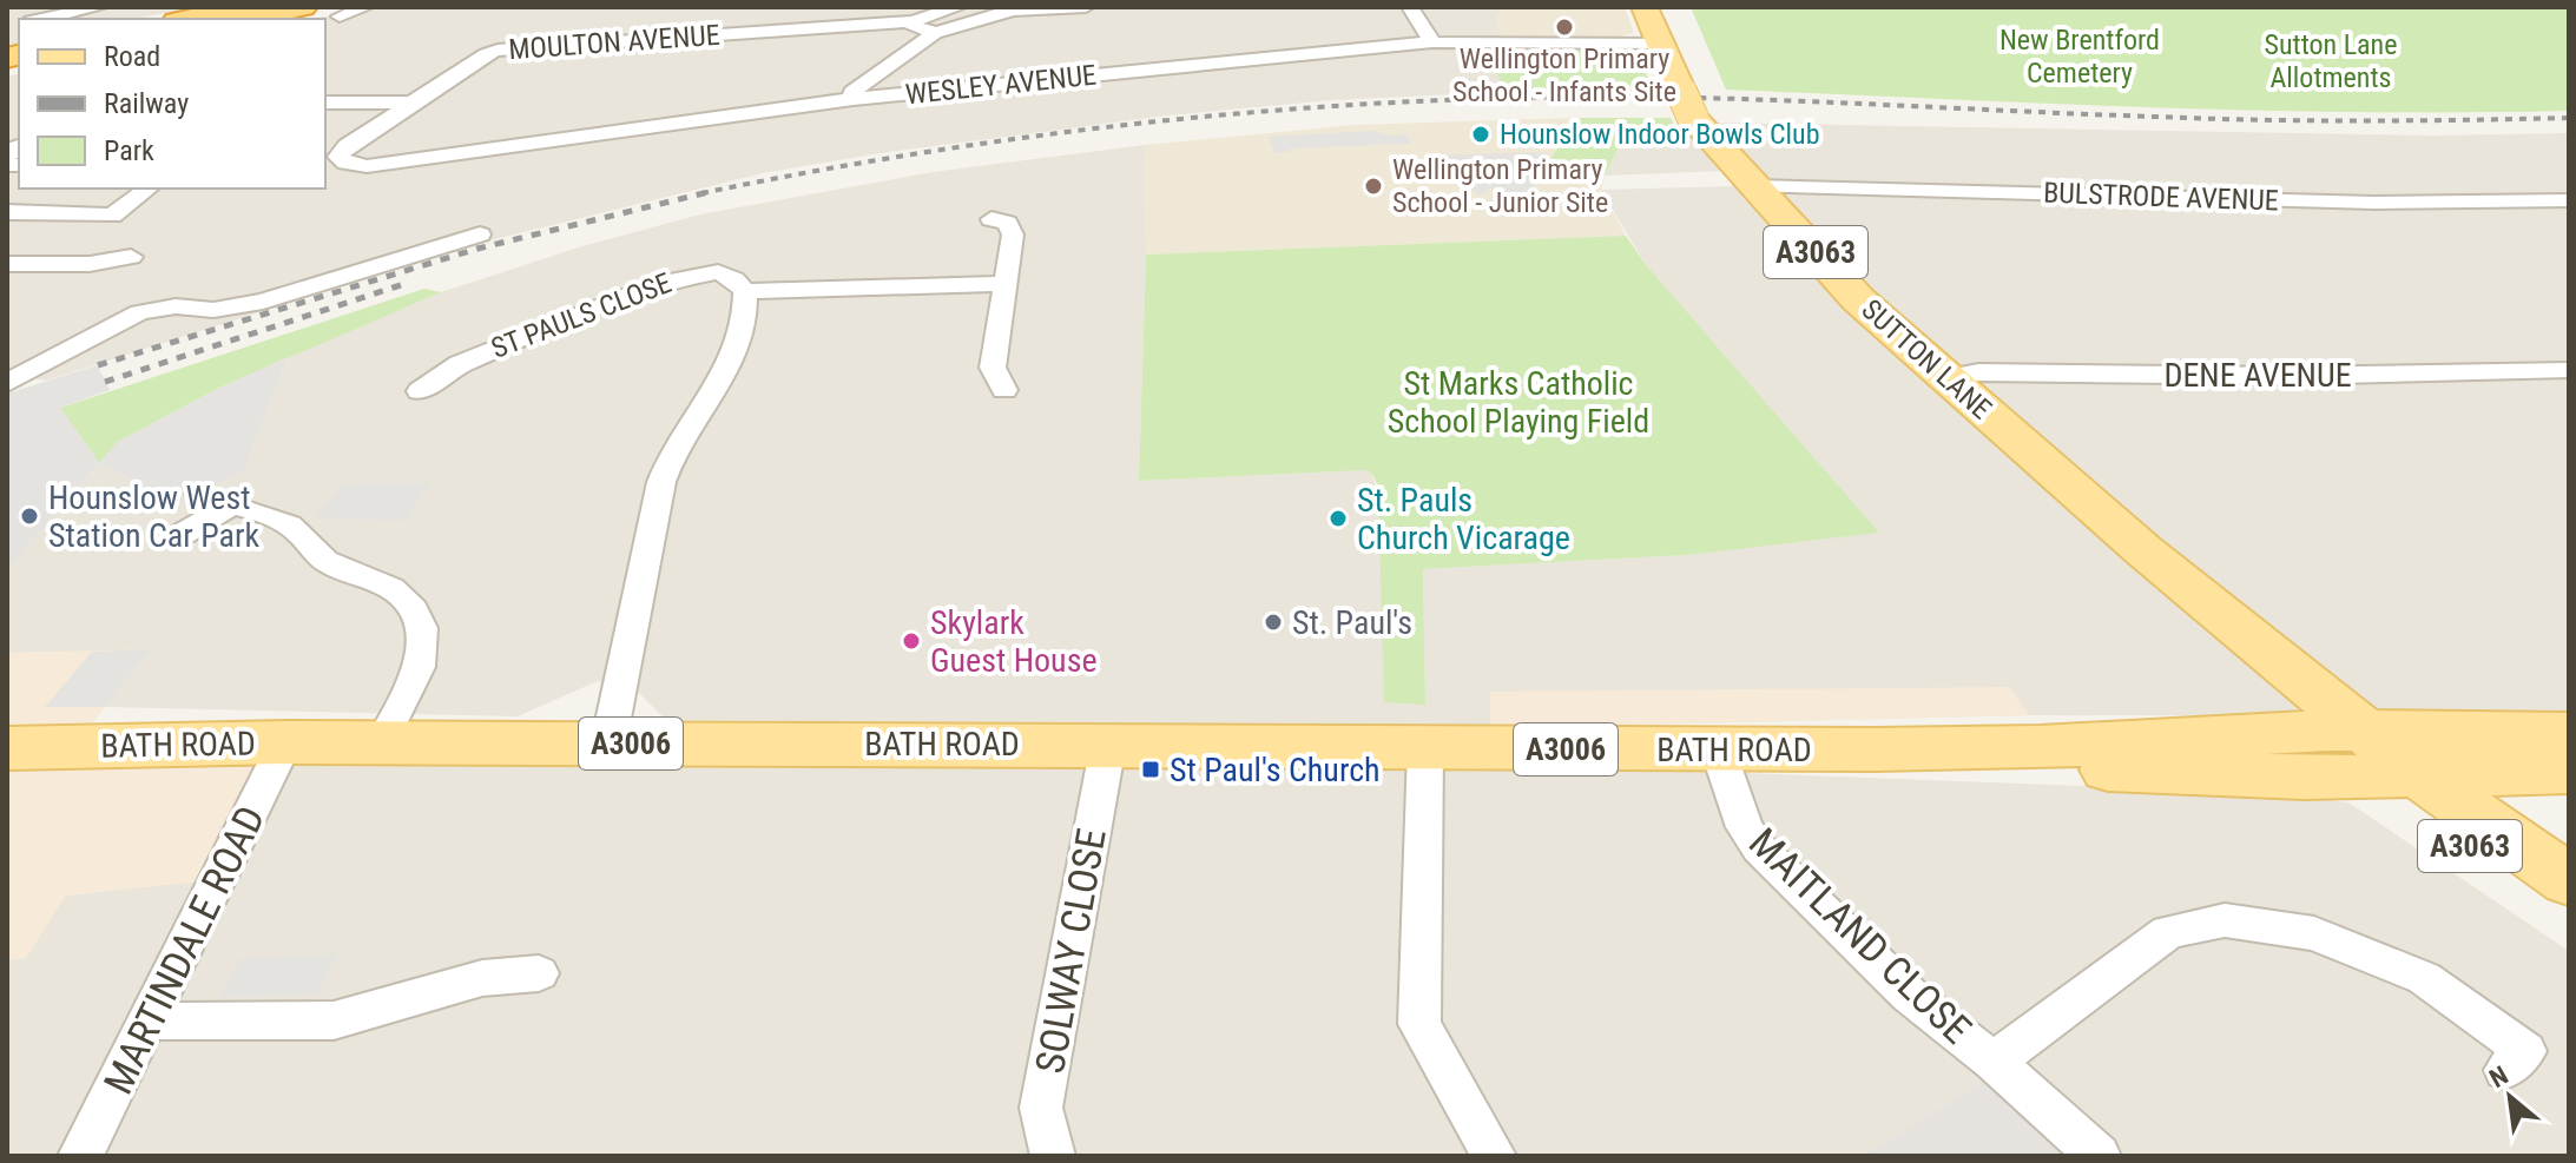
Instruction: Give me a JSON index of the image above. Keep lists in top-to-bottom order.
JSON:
{
  "streets": {
    "main road": [
      "A3063",
      "SUTTON LANE",
      "A3006",
      "BATH ROAD"
    ],
    "street": [
      "MOULTON AVENUE",
      "WESLEY AVENUE",
      "BULSTRODE AVENUE",
      "ST PAULS CLOSE",
      "DENE AVENUE",
      "MAITLAND CLOSE",
      "MARTINDALE ROAD",
      "SOLWAY CLOSE"
    ]
  },
  "crossings": [
    ["MOULTON AVENUE", "WESLEY AVENUE"],
    ["WESLEY AVENUE", "SUTTON LANE"],
    ["BULSTRODE AVENUE", "SUTTON LANE"],
    ["A3063", "SUTTON LANE"],
    ["A3063", "BATH ROAD"],
    ["SUTTON LANE", "DENE AVENUE"],
    ["SUTTON LANE", "BATH ROAD"],
    ["BATH ROAD", "MAITLAND CLOSE"],
    ["BATH ROAD", "MARTINDALE ROAD"],
    ["BATH ROAD", "SOLWAY CLOSE"]
  ],
  "parks": ["New Brentford Cemetery", "Sutton Lane Allotments", "St Marks Catholic School Playing Field"],
  "places": {
    "other": [
      "Wellington Primary School - Infants Site",
      "Hounslow Indoor Bowls Club",
      "Wellington Primary School - Junior Site",
      "Hounslow West Station Car Park",
      "St. Pauls Church Vicarage",
      "St. Paul's",
      "Skylark Guest House"
    ],
    "transit": ["St Paul's Church"]
  },
  "legend": ["Road", "Railway", "Park"],
  "north": "top left"
}
